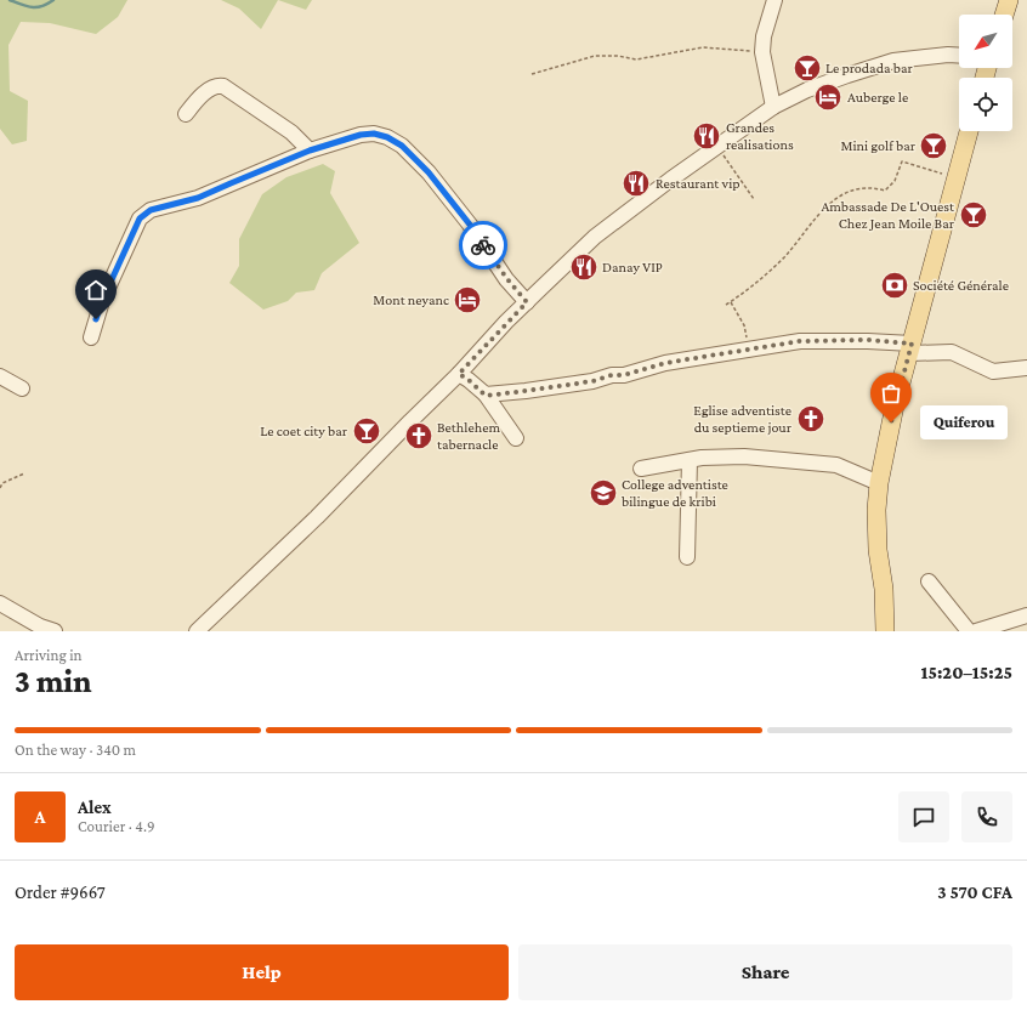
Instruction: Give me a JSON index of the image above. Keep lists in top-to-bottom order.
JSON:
{
  "places": {
    "bar": [
      "Le prodada bar",
      "Mini golf bar",
      "Ambassade De L'Ouest Chez Jean Moile Bar",
      "Le coet city bar"
    ],
    "hotel": ["Auberge le", "Mont neyanc"],
    "restaurant": ["Grandes realisations", "Restaurant vip", "Danay VIP"],
    "bank": ["Société Générale"],
    "church": ["Eglise adventiste du septieme jour", "Bethlehem tabernacle"],
    "other": ["Quiferou"],
    "school or university": ["College adventiste bilingue de kribi"]
  },
  "north": "bottom left",
  "page": {
    "bubble": "Quiferou",
    "heading": ["3 min", "Arriving in", "15:20–15:25"],
    "panel": [
      "Alex",
      "Courier · 4.9",
      "Order #9667",
      "3 570 CFA"
    ],
    "bar": "On the way · 340 m",
    "round": "A",
    "buttons": ["Help", "Share"]
  }
}
